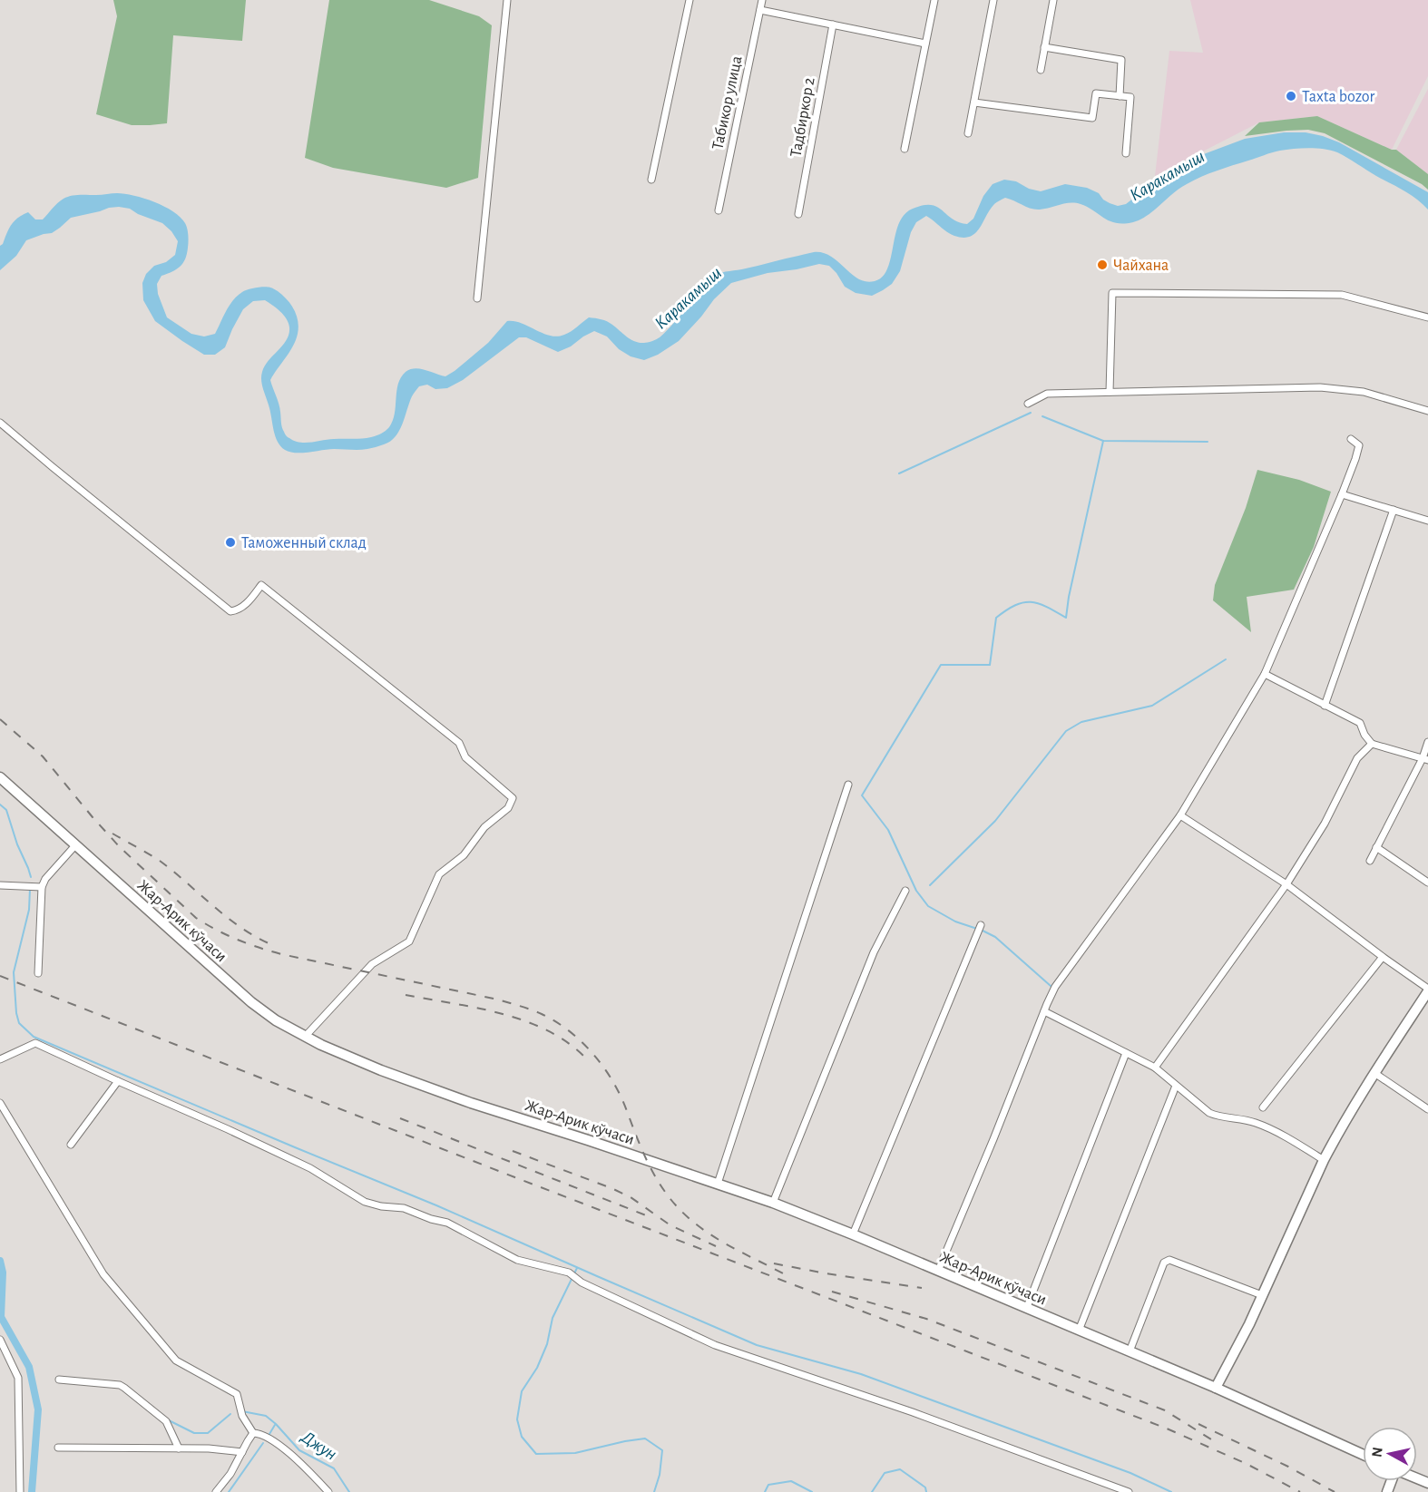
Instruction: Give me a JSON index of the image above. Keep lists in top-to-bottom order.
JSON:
{
  "streets": {
    "main road": ["Жар-Арик кўчаси"],
    "street": ["Табикор улица", "Тадбиркор 2"]
  },
  "water": ["Каракамыш", "Джун"],
  "places": ["Taxta bozor", "Чайхана", "Таможенный склад"],
  "north": "left"
}
